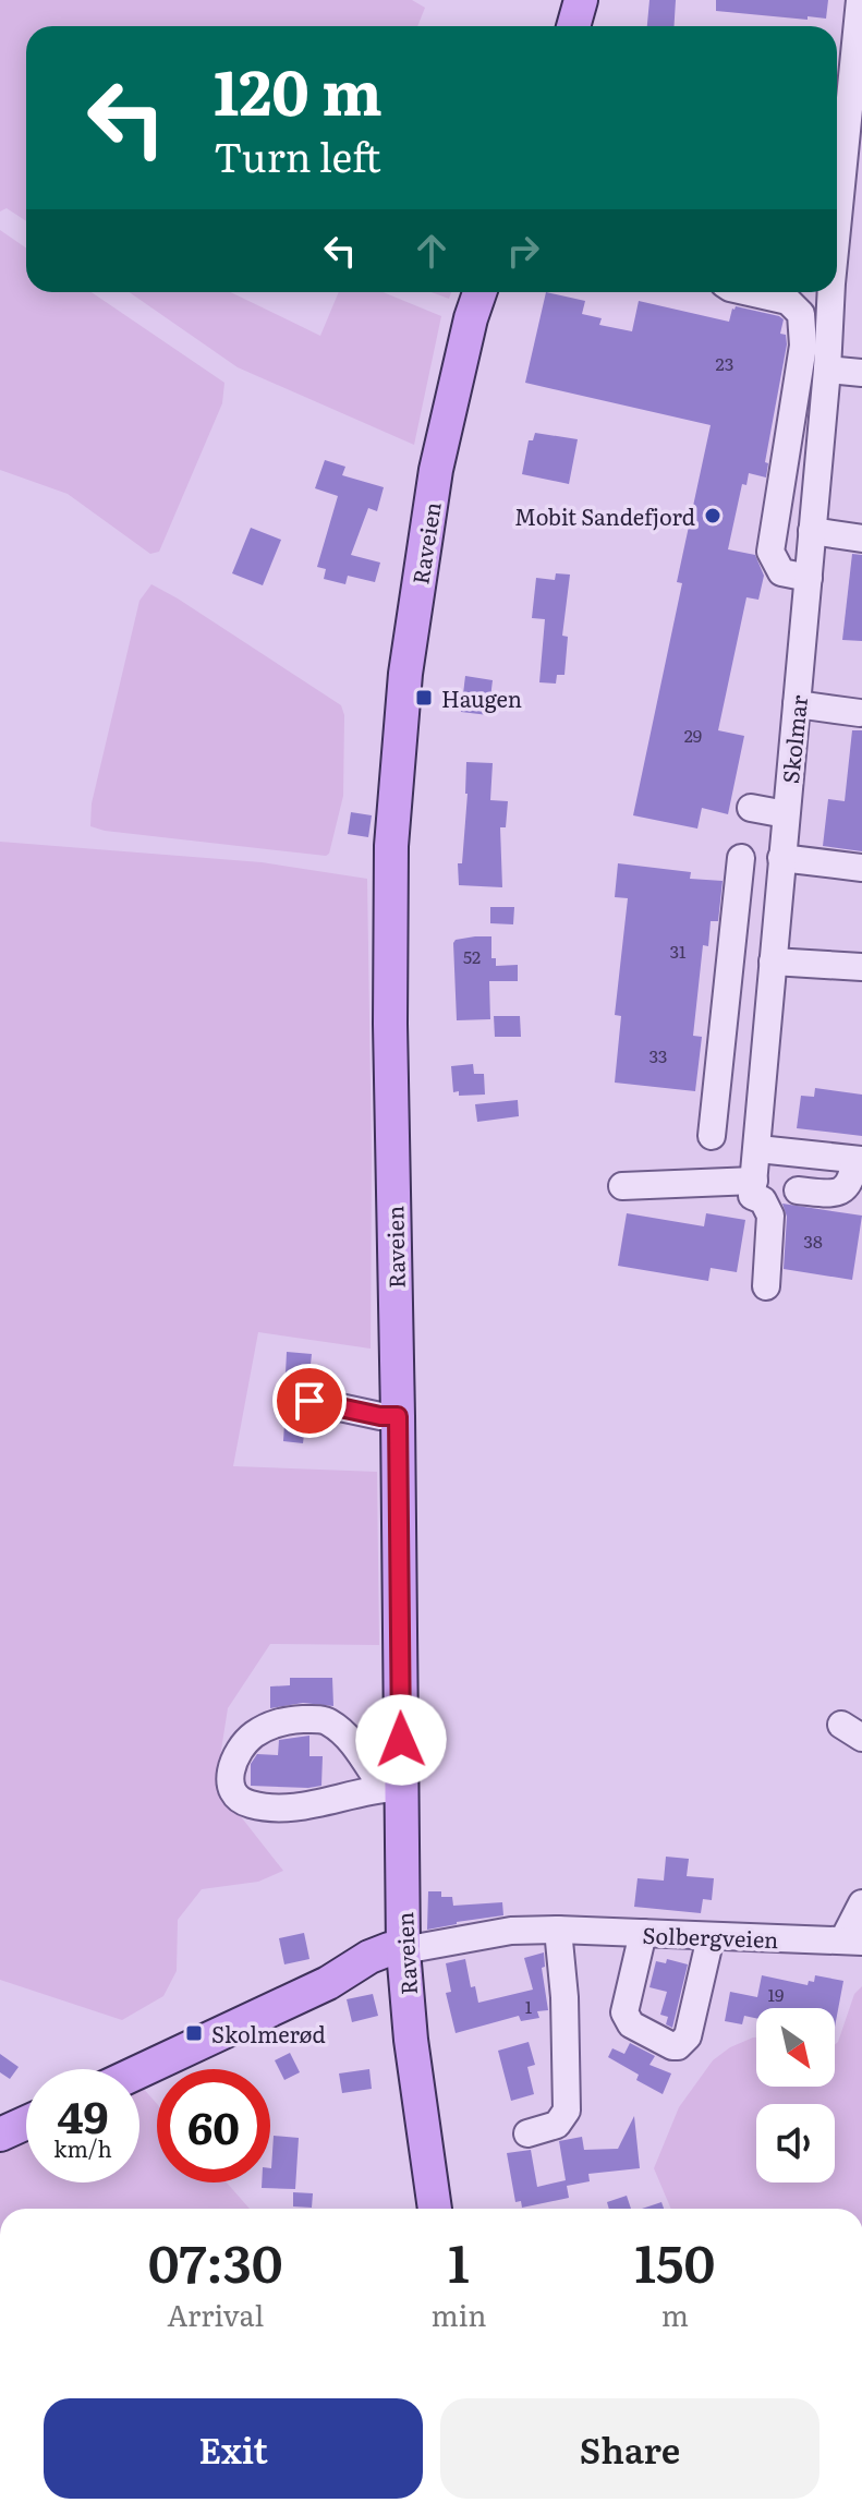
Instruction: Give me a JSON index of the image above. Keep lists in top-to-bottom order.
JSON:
{
  "streets": {
    "main road": ["Raveien"],
    "street": ["Skolmar", "Solbergveien"]
  },
  "crossings": [
    ["Raveien", "Solbergveien"]
  ],
  "places": {
    "other": ["Mobit Sandefjord"],
    "transit": ["Haugen", "Skolmerød"]
  },
  "house_numbers": [
    "23",
    "29",
    "31",
    "52",
    "33",
    "38",
    "19",
    "1"
  ],
  "north": "bottom right",
  "page": {
    "turn": ["120 m", "Turn left"],
    "speed": "49 km/h",
    "limit": "60",
    "eta": [
      "07:30",
      "Arrival",
      "1",
      "min",
      "150",
      "m"
    ],
    "buttons": ["Exit", "Share"]
  }
}
